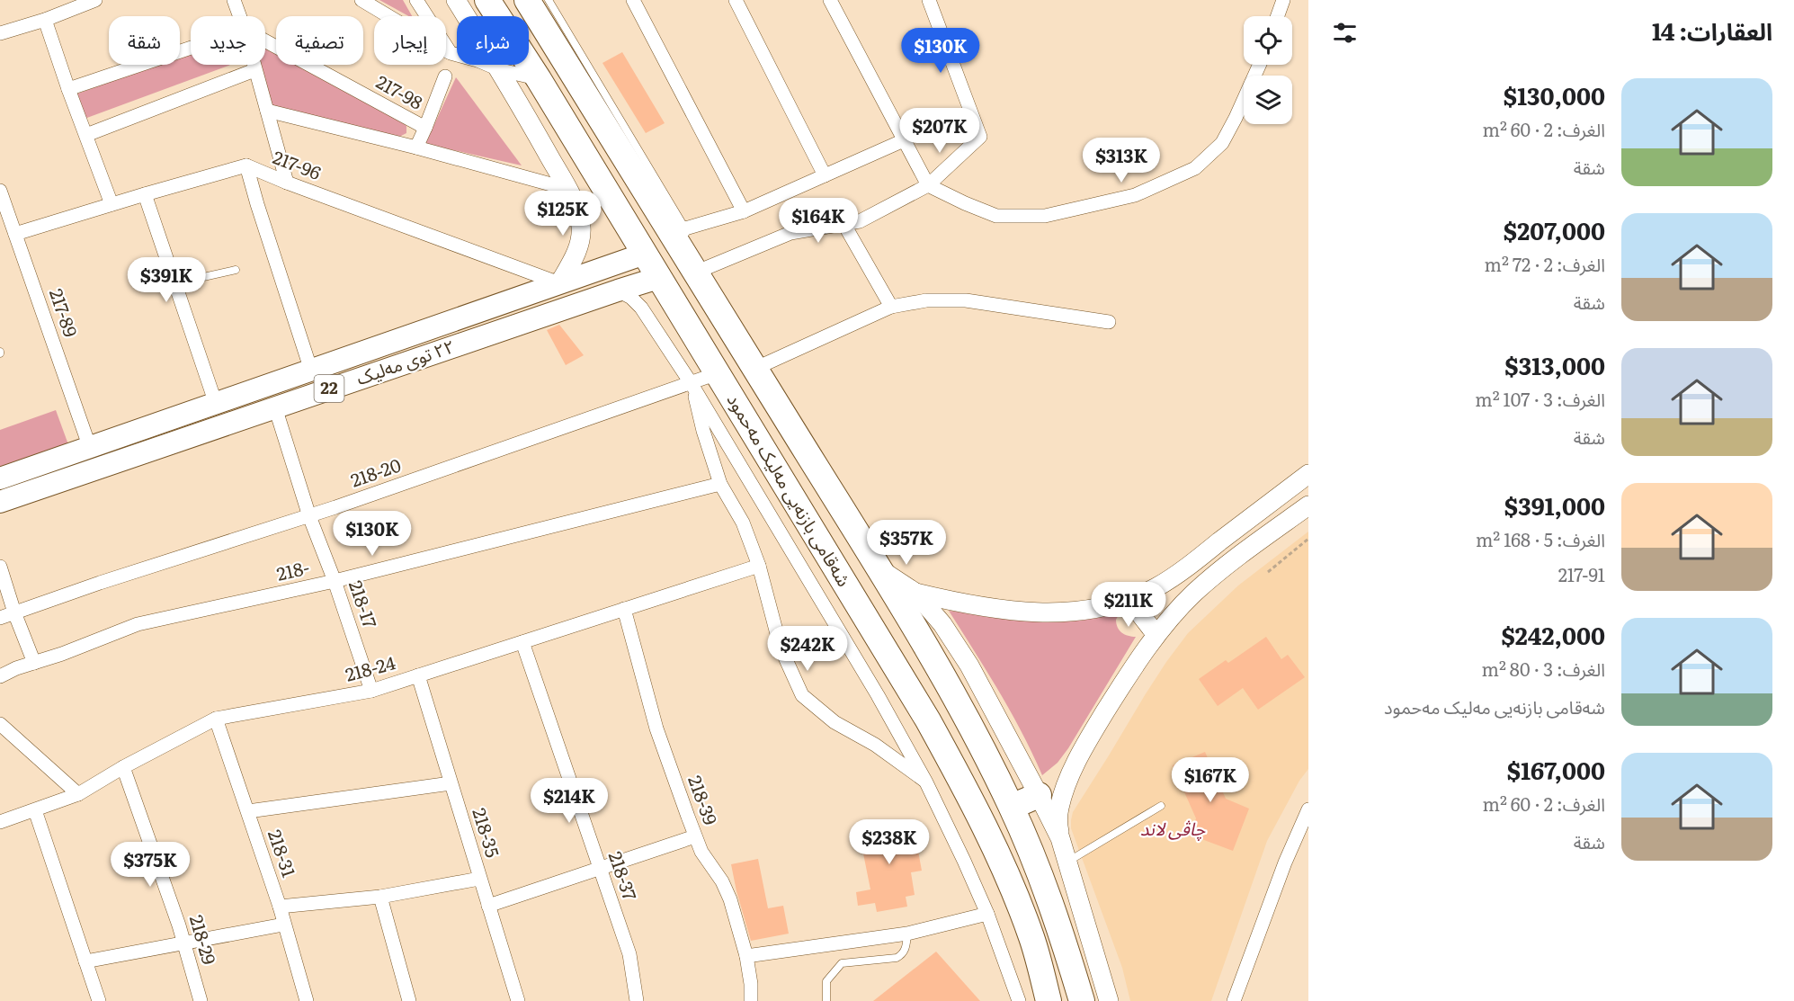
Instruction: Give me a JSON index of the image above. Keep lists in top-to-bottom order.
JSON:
{
  "streets": {
    "highway": ["شەقامی بازنەیی مەلیک مەحمود"],
    "main road": ["٢٢ توی مەلیک", "22"],
    "street": [
      "217-98",
      "217-96",
      "217-89",
      "218-20",
      "218-",
      "218-17",
      "218-24",
      "218-39",
      "218-35",
      "218-31",
      "218-37",
      "218-29"
    ]
  },
  "crossings": [
    ["217-96", "217-89"],
    ["217-96", "٢٢ توی مەلیک"],
    ["217-89", "٢٢ توی مەلیک"],
    ["٢٢ توی مەلیک", "شەقامی بازنەیی مەلیک مەحمود"],
    ["٢٢ توی مەلیک", "218-17"],
    ["218-20", "شەقامی بازنەیی مەلیک مەحمود"],
    ["218-20", "218-17"],
    ["218-", "218-17"],
    ["218-17", "218-24"],
    ["218-24", "218-39"],
    ["218-24", "218-35"],
    ["218-24", "218-31"],
    ["218-24", "218-37"],
    ["218-24", "218-29"]
  ],
  "parks": ["چاڤی لاند"],
  "page": {
    "heading": "العقارات: 14",
    "chip": [
      "شراء",
      "إيجار",
      "تصفية",
      "جديد",
      "شقة"
    ],
    "price": [
      "$130K",
      "$207K",
      "$313K",
      "$125K",
      "$164K",
      "$391K",
      "$130K",
      "$357K",
      "$211K",
      "$242K",
      "$167K",
      "$214K",
      "$238K",
      "$375K"
    ],
    "list": [
      {
        "name": "$130,000",
        "note": "الغرف: 2 · 60 m² · شقة"
      },
      {
        "name": "$207,000",
        "note": "الغرف: 2 · 72 m² · شقة"
      },
      {
        "name": "$313,000",
        "note": "الغرف: 3 · 107 m² · شقة"
      },
      {
        "name": "$391,000",
        "note": "الغرف: 5 · 168 m² · 217-91"
      },
      {
        "name": "$242,000",
        "note": "الغرف: 3 · 80 m² · شەقامی بازنەیی مەلیک مەحمود"
      },
      {
        "name": "$167,000",
        "note": "الغرف: 2 · 60 m² · شقة"
      }
    ]
  }
}
